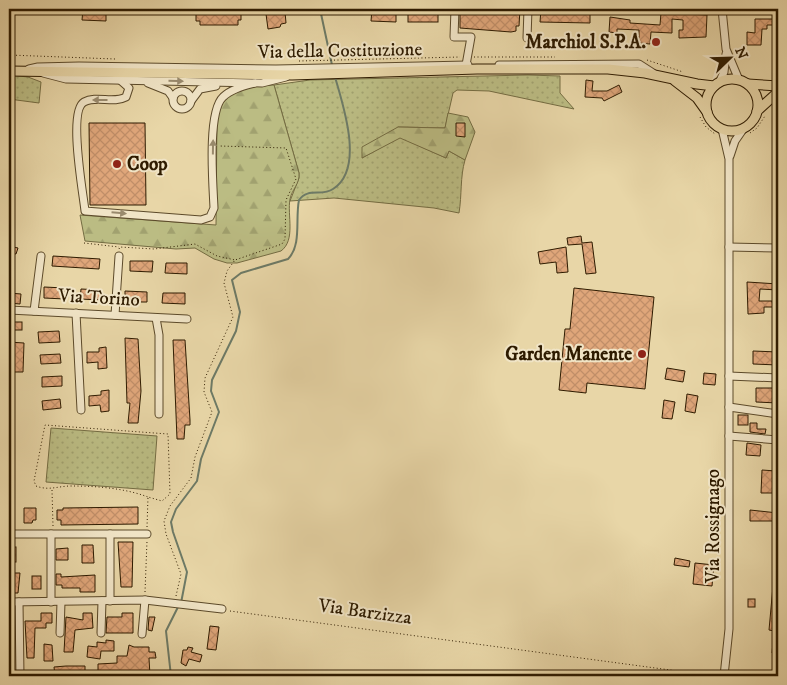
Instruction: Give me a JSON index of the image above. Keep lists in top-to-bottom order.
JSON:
{
  "streets": {
    "main road": ["Via della Costituzione"],
    "street": ["Via Torino", "Via Rossignago"],
    "path": ["Via Barzizza"]
  },
  "crossings": [
    ["Via della Costituzione", "Via Rossignago"]
  ],
  "places": ["Marchiol S.P.A.", "Coop", "Garden Manente"],
  "north": "top right"
}
